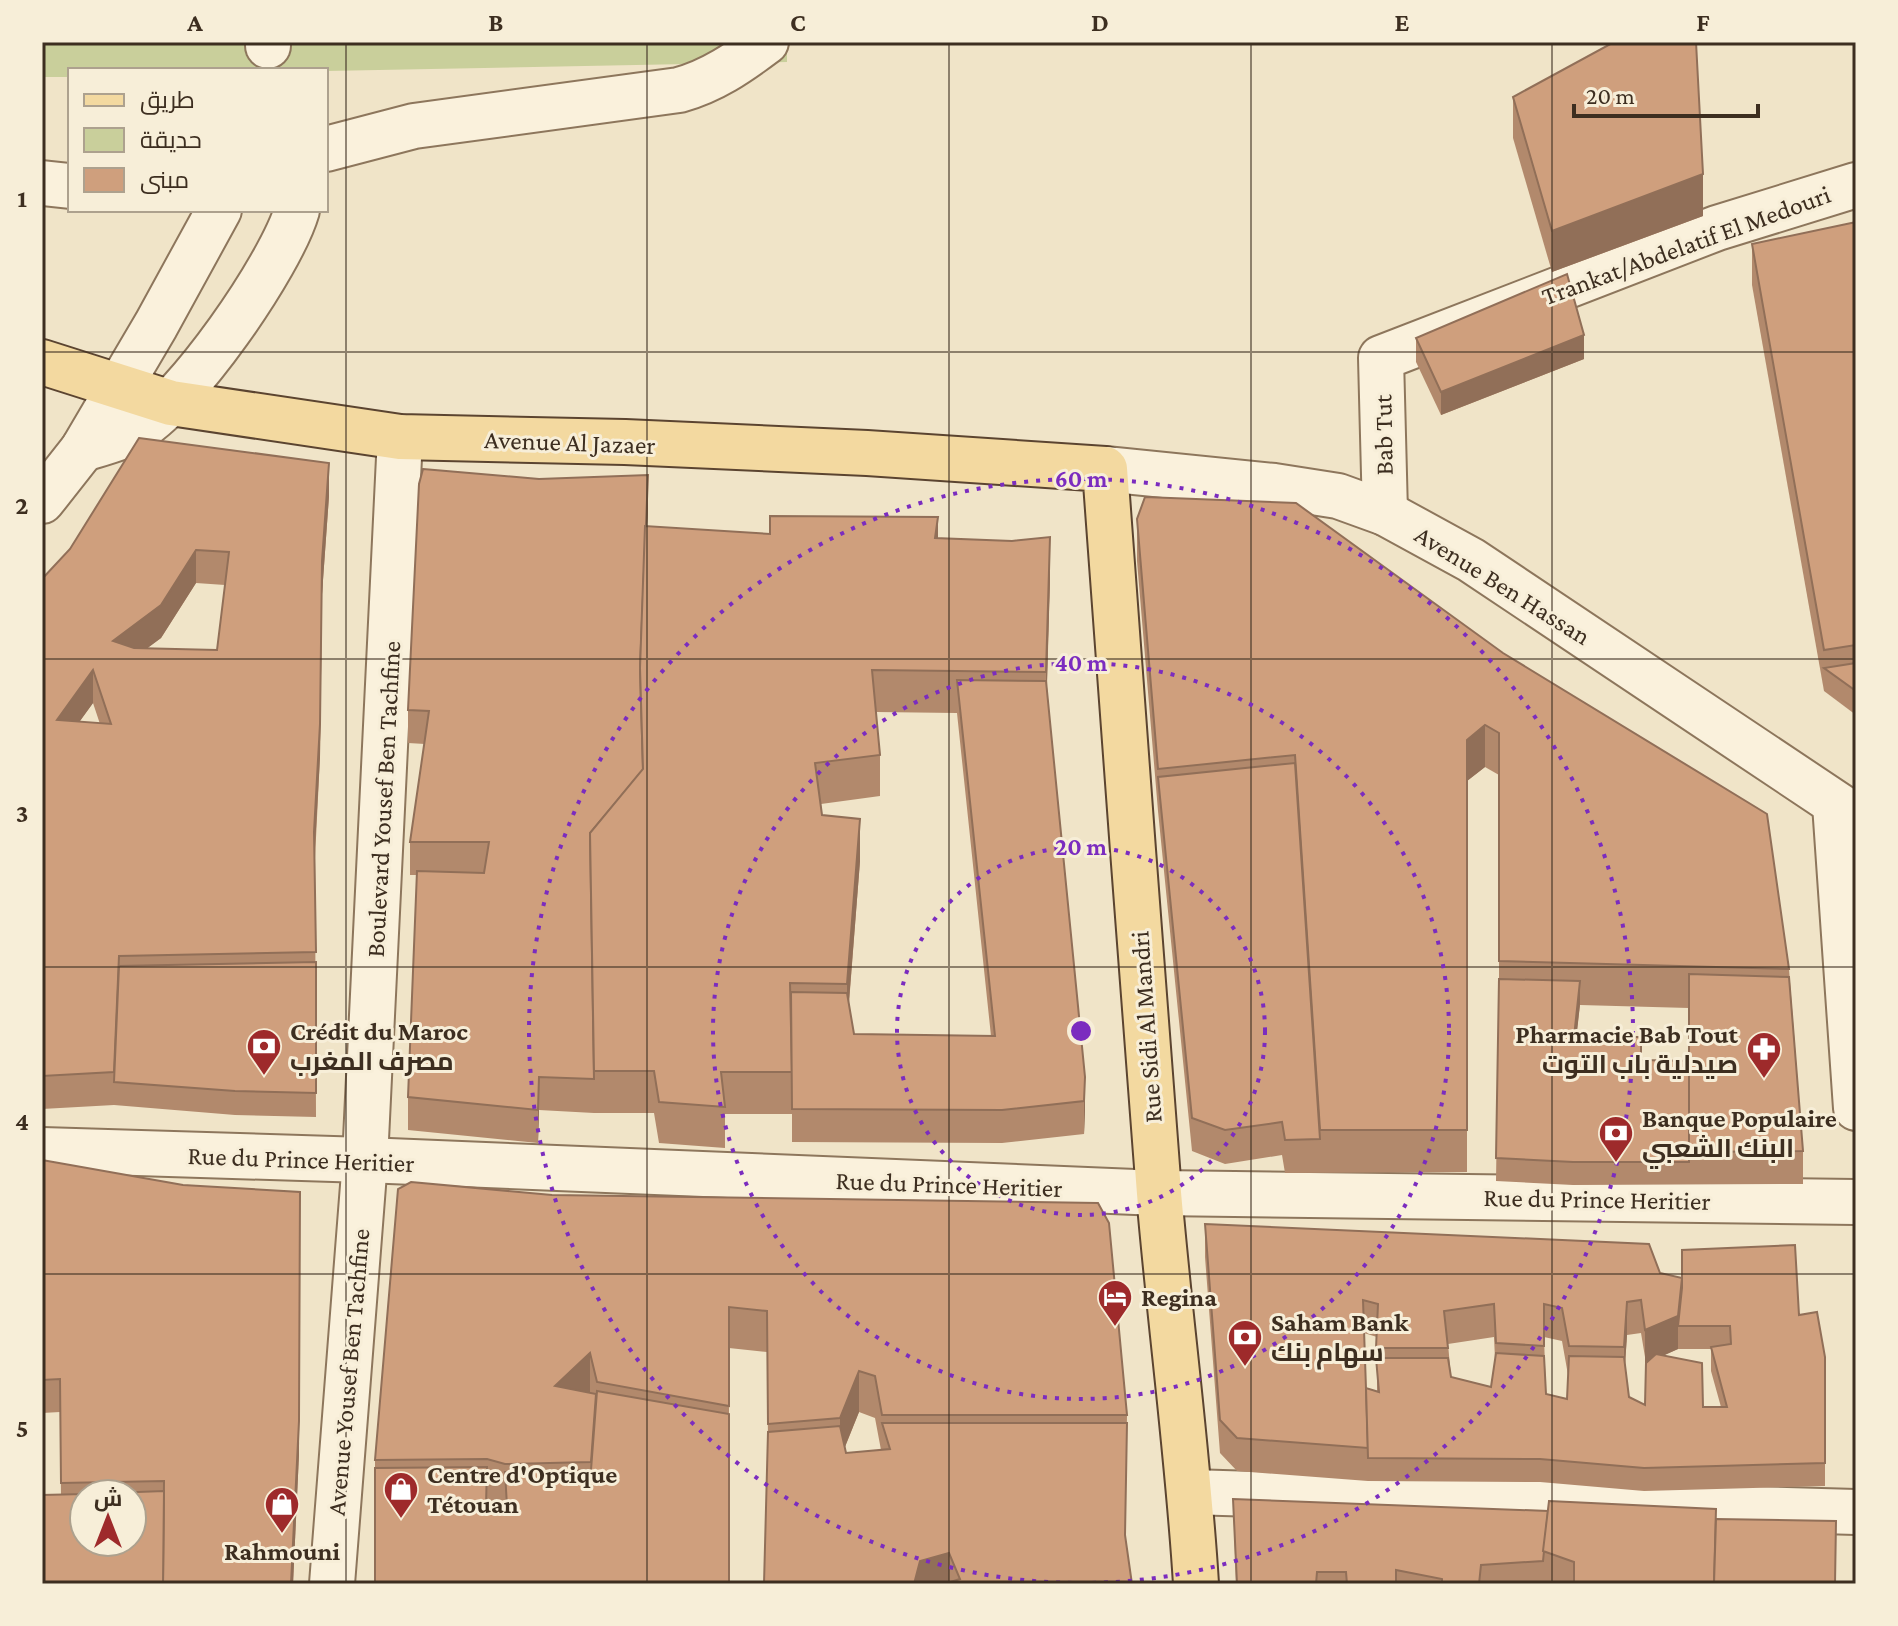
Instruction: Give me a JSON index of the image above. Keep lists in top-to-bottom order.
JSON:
{
  "streets": {
    "main road": ["Avenue Al Jazaer", "Rue Sidi Al Mandri"],
    "street": [
      "Trankat/Abdelatif El Medouri",
      "Bab Tut",
      "Avenue Ben Hassan",
      "Boulevard Yousef Ben Tachfine",
      "Rue du Prince Heritier",
      "Avenue Yousef Ben Tachfine"
    ]
  },
  "crossings": [
    ["Trankat/Abdelatif El Medouri", "Bab Tut"],
    ["Bab Tut", "Avenue Ben Hassan"],
    ["Avenue Al Jazaer", "Avenue Ben Hassan"],
    ["Avenue Al Jazaer", "Boulevard Yousef Ben Tachfine"],
    ["Avenue Al Jazaer", "Rue Sidi Al Mandri"],
    ["Avenue Ben Hassan", "Rue Sidi Al Mandri"],
    ["Boulevard Yousef Ben Tachfine", "Rue du Prince Heritier"],
    ["Boulevard Yousef Ben Tachfine", "Avenue Yousef Ben Tachfine"],
    ["Rue Sidi Al Mandri", "Rue du Prince Heritier"],
    ["Rue du Prince Heritier", "Avenue Yousef Ben Tachfine"]
  ],
  "places": {
    "bank": ["Crédit du Maroc مصرف المغرب", "Banque Populaire البنك الشعبي", "Saham Bank سهام بنك"],
    "pharmacy": ["Pharmacie Bab Tout صيدلية باب التوت"],
    "hotel": ["Regina"],
    "shop": ["Centre d'Optique Tétouan", "Rahmouni"]
  },
  "legend": ["طريق", "حديقة", "مبنى"],
  "scale_bar": "20 m",
  "north": "top",
  "grid": {
    "columns": [
      "A",
      "B",
      "C",
      "D",
      "E",
      "F"
    ],
    "rows": [
      "1",
      "2",
      "3",
      "4",
      "5"
    ]
  },
  "rings": ["60 m", "40 m", "20 m"]
}
